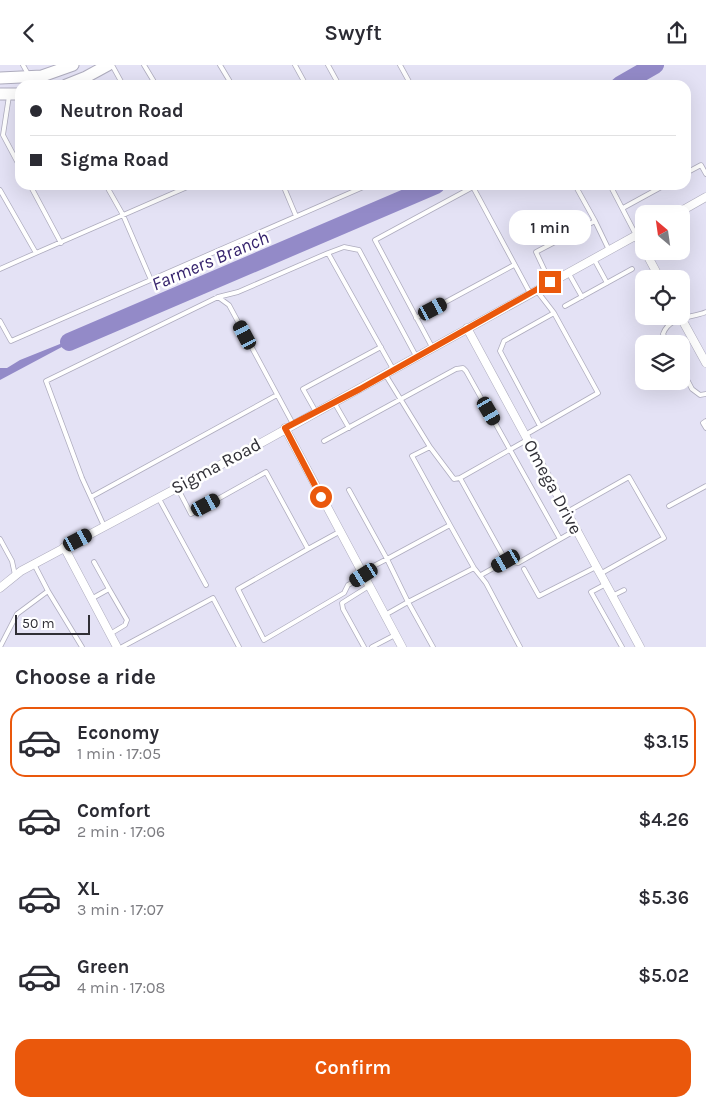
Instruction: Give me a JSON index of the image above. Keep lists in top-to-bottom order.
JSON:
{
  "streets": {
    "street": ["Sigma Road", "Omega Drive"]
  },
  "crossings": [
    ["Sigma Road", "Omega Drive"]
  ],
  "water": ["Farmers Branch"],
  "scale_bar": "50 m",
  "north": "top left",
  "page": {
    "header": "Swyft",
    "banner": ["Neutron Road", "Sigma Road"],
    "bubble": "1 min",
    "scale": "50 m",
    "heading": "Choose a ride",
    "list": [
      {
        "name": "Economy",
        "note": "1 min · 17:05",
        "value": "$3.15"
      },
      {
        "name": "Comfort",
        "note": "2 min · 17:06",
        "value": "$4.26"
      },
      {
        "name": "XL",
        "note": "3 min · 17:07",
        "value": "$5.36"
      },
      {
        "name": "Green",
        "note": "4 min · 17:08",
        "value": "$5.02"
      }
    ],
    "buttons": "Confirm"
  }
}
